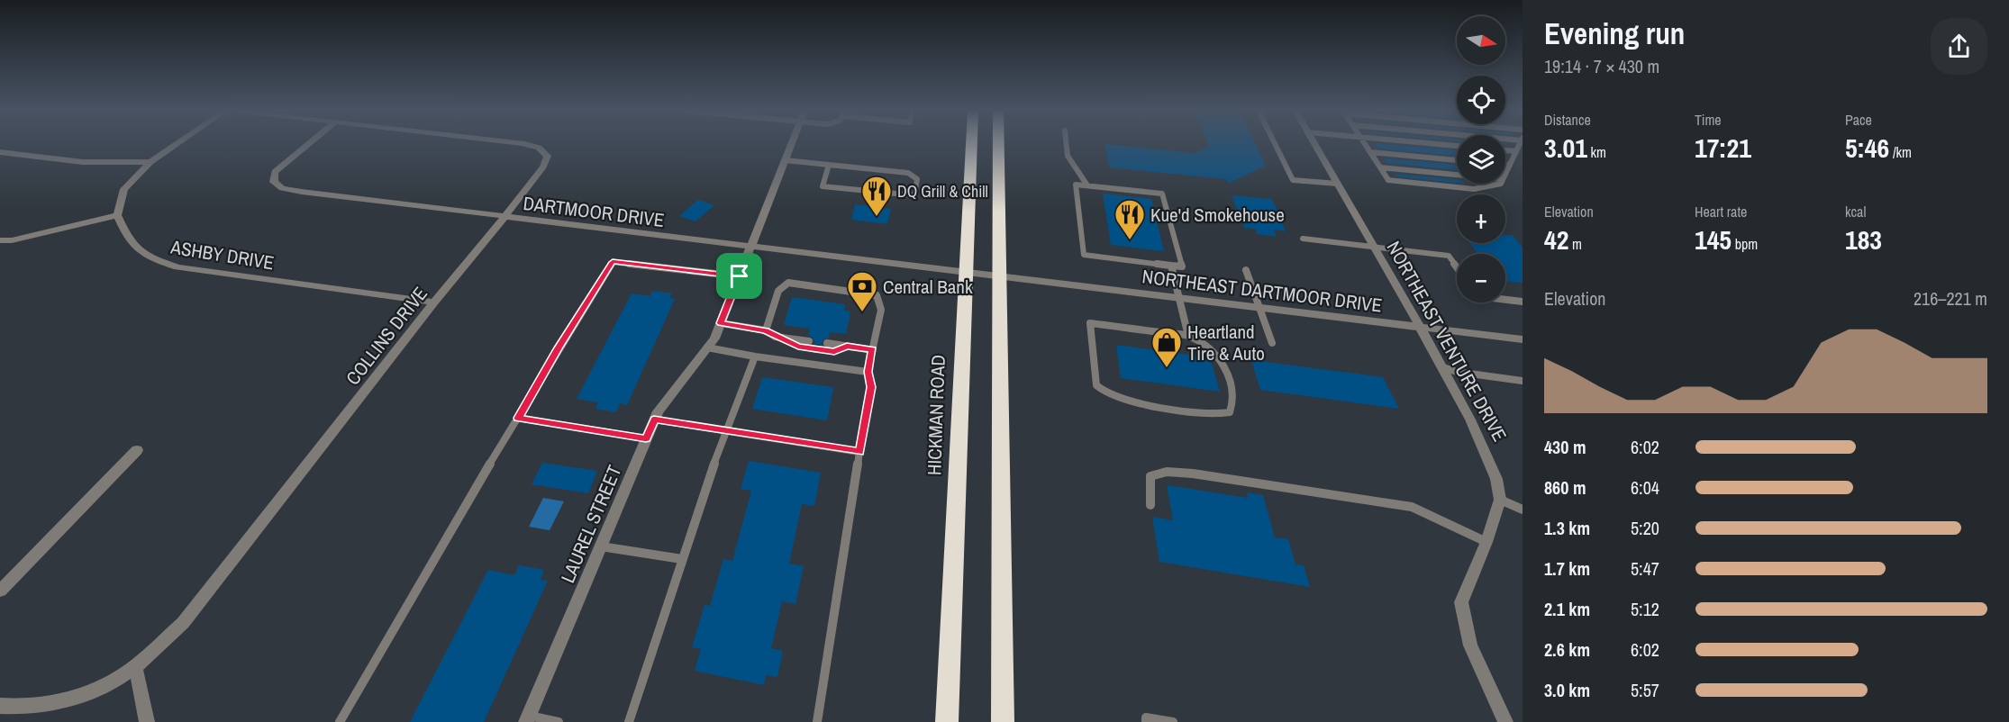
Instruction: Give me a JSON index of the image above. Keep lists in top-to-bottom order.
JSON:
{
  "streets": {
    "highway": ["HICKMAN ROAD"],
    "street": [
      "DARTMOOR DRIVE",
      "ASHBY DRIVE",
      "NORTHEAST DARTMOOR DRIVE",
      "COLLINS DRIVE",
      "NORTHEAST VENTURE DRIVE",
      "LAUREL STREET"
    ]
  },
  "crossings": [
    ["DARTMOOR DRIVE", "NORTHEAST DARTMOOR DRIVE"],
    ["DARTMOOR DRIVE", "COLLINS DRIVE"],
    ["DARTMOOR DRIVE", "HICKMAN ROAD"],
    ["DARTMOOR DRIVE", "LAUREL STREET"],
    ["ASHBY DRIVE", "COLLINS DRIVE"],
    ["NORTHEAST DARTMOOR DRIVE", "NORTHEAST VENTURE DRIVE"]
  ],
  "places": {
    "restaurant": ["DQ Grill & Chill", "Kue'd Smokehouse"],
    "bank": ["Central Bank"],
    "shop": ["Heartland Tire & Auto"]
  },
  "north": "right",
  "page": {
    "heading": ["Evening run", "19:14 · 7 × 430 m"],
    "map_buttons": ["+", "−"],
    "stats": [
      ["Distance", "3.01 km"],
      ["Time", "17:21"],
      ["Pace", "5:46 /km"],
      ["Elevation", "42 m"],
      ["Heart rate", "145 bpm"],
      ["kcal", "183"]
    ],
    "chart": ["Elevation", "216–221 m"],
    "list": [
      {
        "name": "430 m",
        "note": "6:02"
      },
      {
        "name": "860 m",
        "note": "6:04"
      },
      {
        "name": "1.3 km",
        "note": "5:20"
      },
      {
        "name": "1.7 km",
        "note": "5:47"
      },
      {
        "name": "2.1 km",
        "note": "5:12"
      },
      {
        "name": "2.6 km",
        "note": "6:02"
      },
      {
        "name": "3.0 km",
        "note": "5:57"
      }
    ]
  }
}
